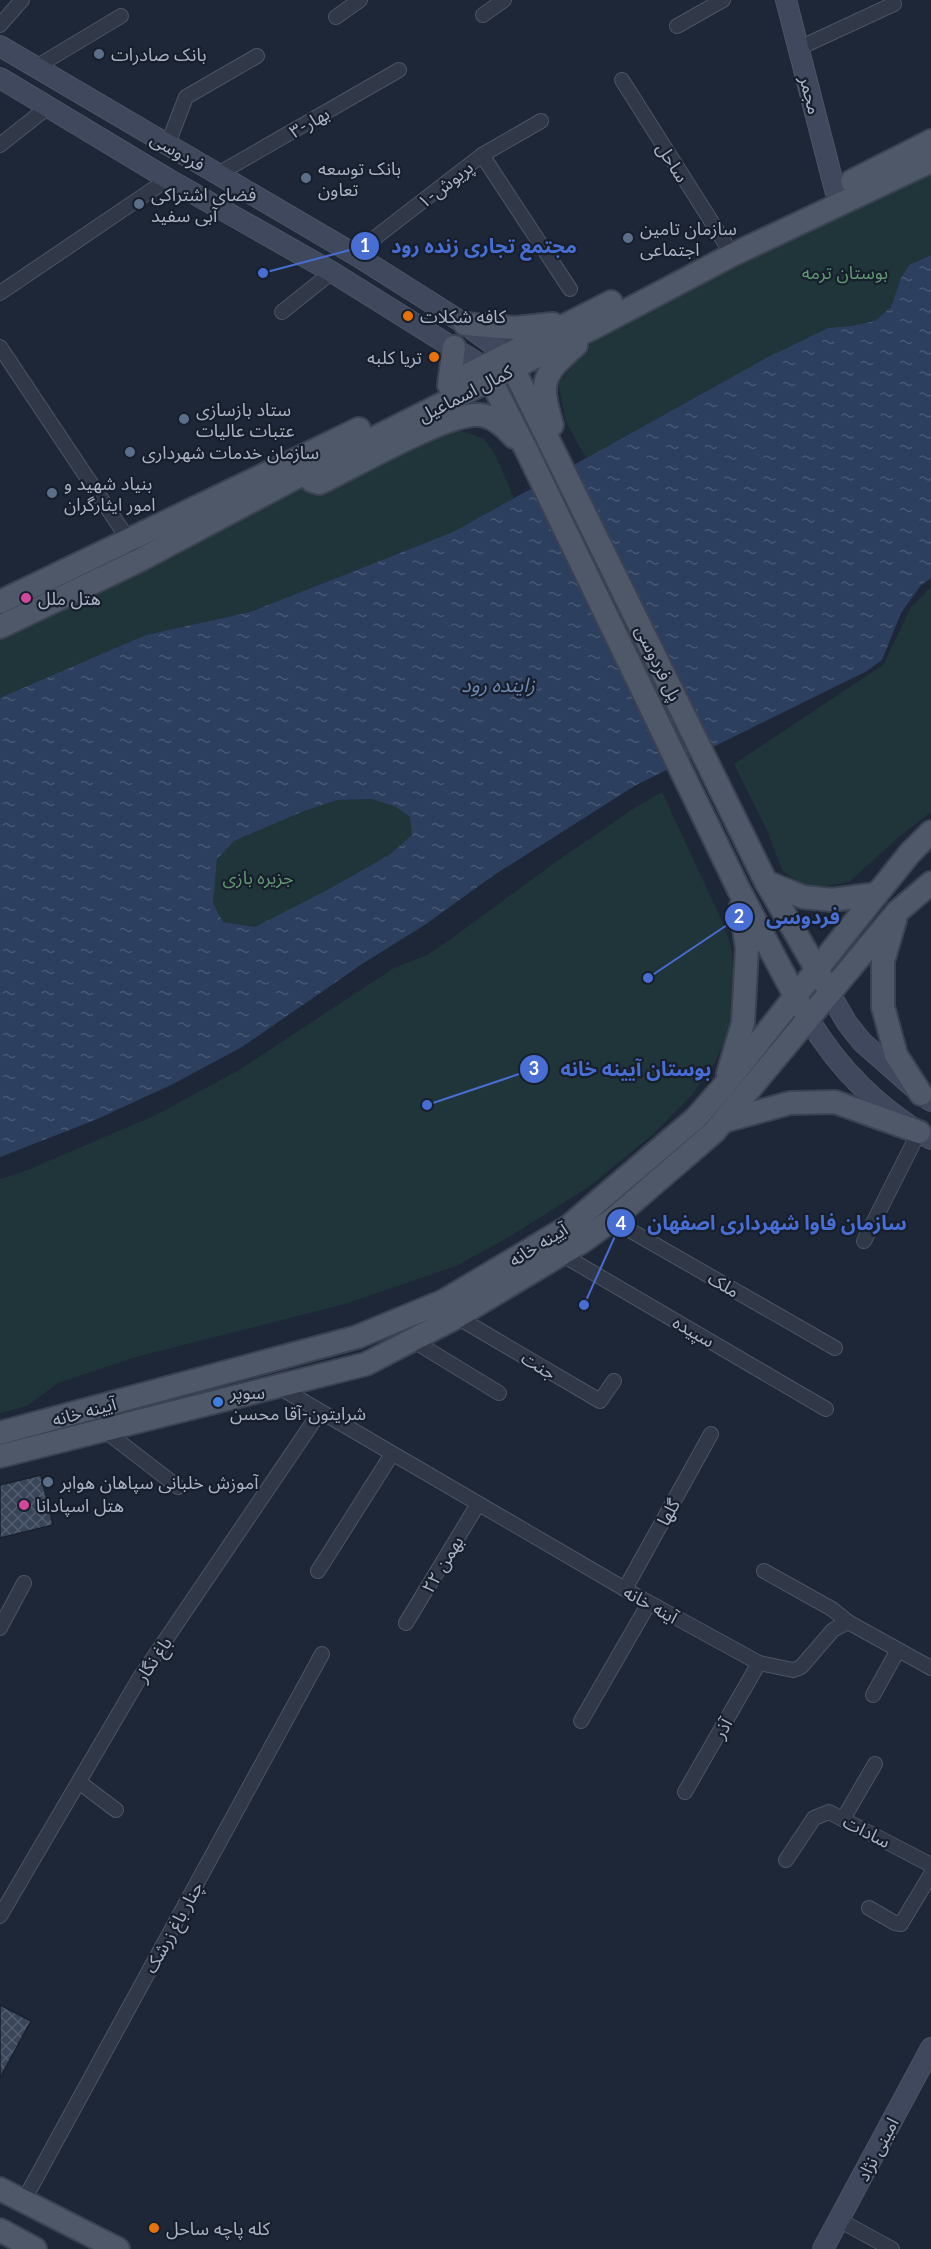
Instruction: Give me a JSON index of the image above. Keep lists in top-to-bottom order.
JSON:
{
  "streets": {
    "main road": [
      "مجمر",
      "فردوسی",
      "کمال اسماعیل",
      "پل فردوسی",
      "آیینه خانه",
      "امینی نژاد"
    ],
    "street": [
      "۳-بهار",
      "ساحل",
      "۱-پریوش",
      "ملک",
      "سپیده",
      "جنت",
      "گلها",
      "۲۲ بهمن",
      "آینه خانه",
      "باغ نگار",
      "آذر",
      "سادات",
      "چنار باغ زرشک"
    ]
  },
  "crossings": [
    ["مجمر", "کمال اسماعیل"],
    ["۳-بهار", "فردوسی"],
    ["فردوسی", "۱-پریوش"],
    ["فردوسی", "کمال اسماعیل"],
    ["فردوسی", "پل فردوسی"],
    ["ساحل", "کمال اسماعیل"],
    ["کمال اسماعیل", "پل فردوسی"],
    ["پل فردوسی", "آیینه خانه"],
    ["آیینه خانه", "ملک"],
    ["آیینه خانه", "سپیده"],
    ["آیینه خانه", "جنت"],
    ["آیینه خانه", "آینه خانه"],
    ["گلها", "آینه خانه"],
    ["۲۲ بهمن", "آینه خانه"],
    ["آینه خانه", "باغ نگار"],
    ["آینه خانه", "آذر"]
  ],
  "water": ["زاینده رود"],
  "parks": ["بوستان ترمه", "جزیره بازی"],
  "places": [
    "بانک صادرات",
    "بانک توسعه تعاون",
    "فضای اشتراکی آبی سفید",
    "سازمان تامین اجتماعی",
    "مجتمع تجاری زنده رود",
    "کافه شکلات",
    "تریا کلبه",
    "ستاد بازسازی عتبات عالیات",
    "سازمان خدمات شهرداری",
    "بنیاد شهید و امور ایثارگران",
    "هتل ملل",
    "فردوسی",
    "بوستان آیینه خانه",
    "سازمان فاوا شهرداری اصفهان",
    "سوپر شرایتون-آقا محسن",
    "آموزش خلبانی سپاهان هوابر",
    "هتل اسپادانا",
    "کله پاچه ساحل"
  ]
}
